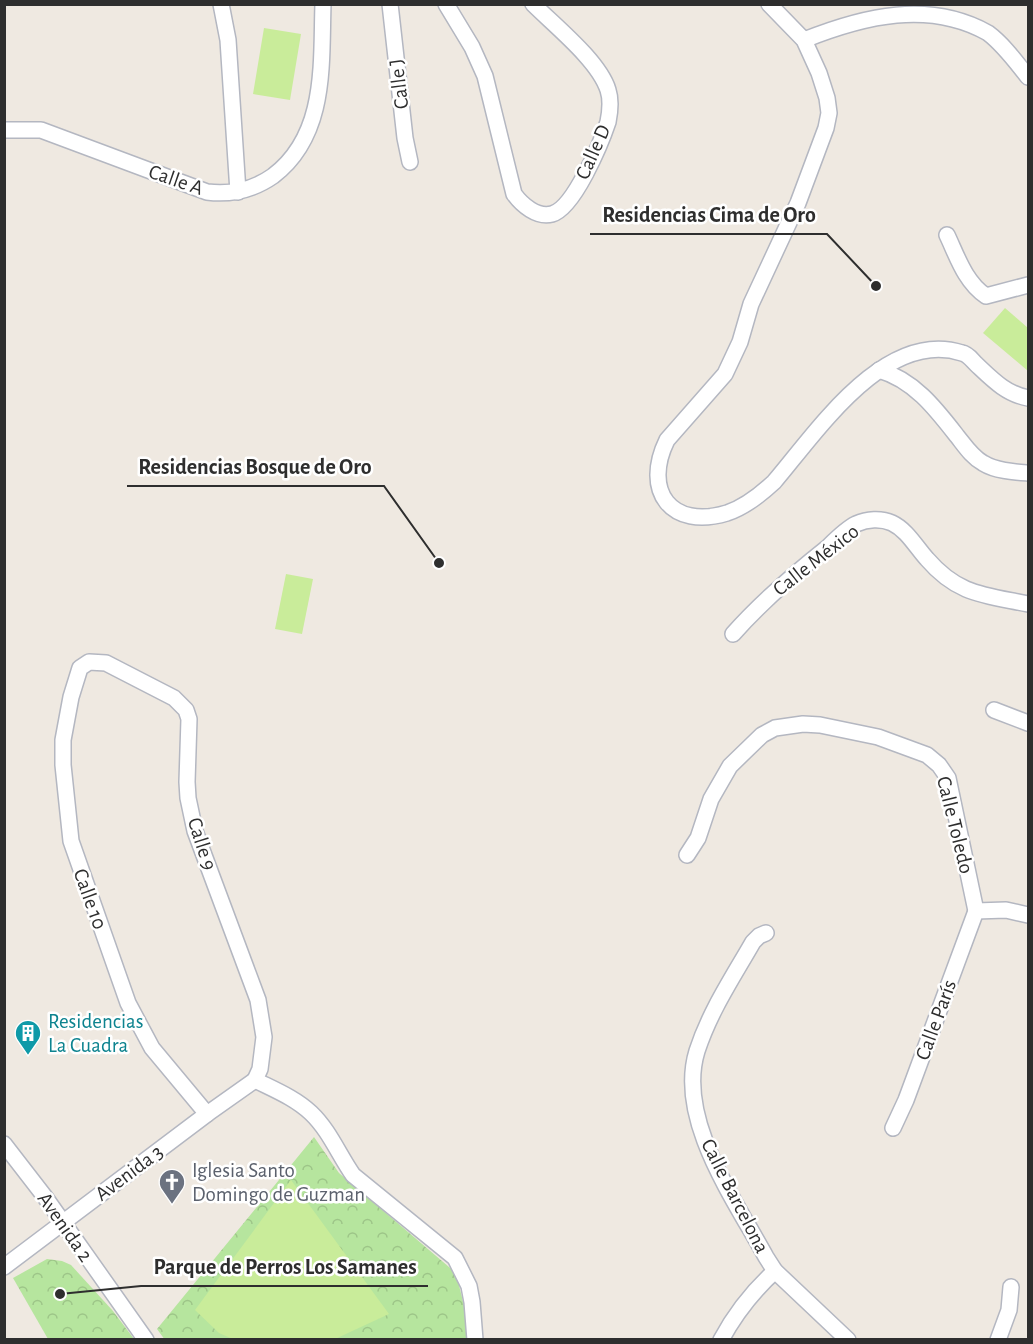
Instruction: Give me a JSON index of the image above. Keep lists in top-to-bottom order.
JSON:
{
  "streets": {
    "street": [
      "Calle J",
      "Calle D",
      "Calle A",
      "Calle México",
      "Calle Toledo",
      "Calle 9",
      "Calle 10",
      "Calle París",
      "Avenida 3",
      "Calle Barcelona",
      "Avenida 2"
    ]
  },
  "crossings": [
    ["Calle Toledo", "Calle París"],
    ["Calle 9", "Calle 10"],
    ["Calle 9", "Avenida 3"],
    ["Calle 10", "Avenida 3"],
    ["Avenida 3", "Avenida 2"]
  ],
  "places": {
    "other": ["Residencias Cima de Oro", "Residencias Bosque de Oro", "Parque de Perros Los Samanes"],
    "building": ["Residencias La Cuadra"],
    "church": ["Iglesia Santo Domingo de Guzman"]
  }
}
